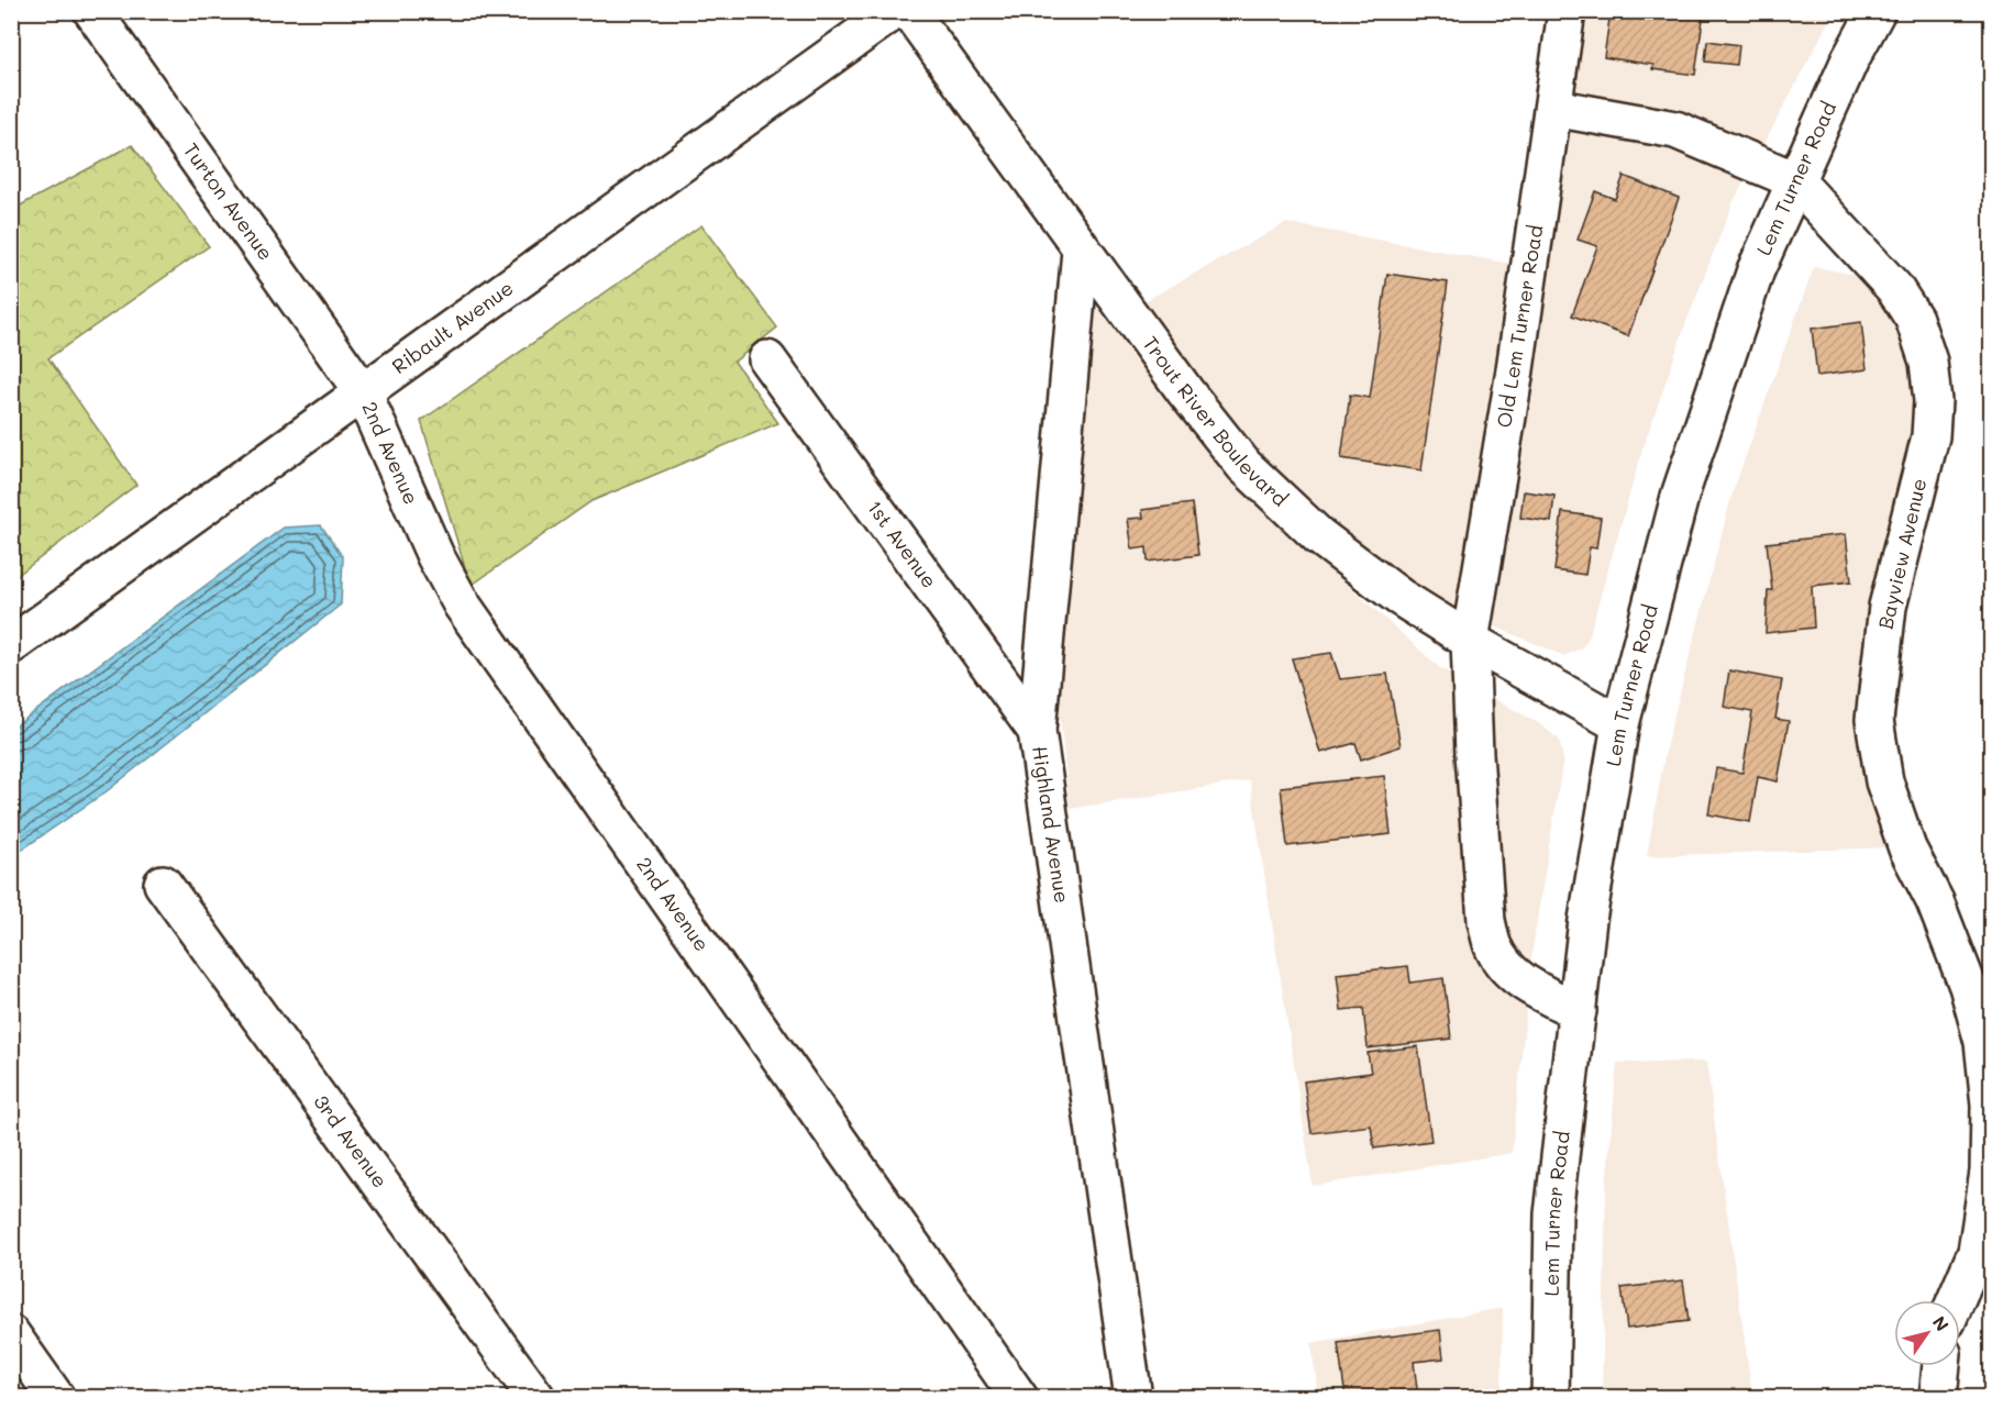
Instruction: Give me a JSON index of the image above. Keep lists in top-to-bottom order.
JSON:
{
  "streets": {
    "street": [
      "Lem Turner Road",
      "Turton Avenue",
      "Old Lem Turner Road",
      "Ribault Avenue",
      "Trout River Boulevard",
      "2nd Avenue",
      "1st Avenue",
      "Bayview Avenue",
      "Highland Avenue",
      "3rd Avenue"
    ]
  },
  "crossings": [
    ["Lem Turner Road", "Old Lem Turner Road"],
    ["Lem Turner Road", "Trout River Boulevard"],
    ["Lem Turner Road", "Bayview Avenue"],
    ["Turton Avenue", "Ribault Avenue"],
    ["Turton Avenue", "2nd Avenue"],
    ["Old Lem Turner Road", "Trout River Boulevard"],
    ["Old Lem Turner Road", "Bayview Avenue"],
    ["Ribault Avenue", "2nd Avenue"],
    ["Trout River Boulevard", "Highland Avenue"],
    ["1st Avenue", "Highland Avenue"]
  ],
  "north": "top right"
}
